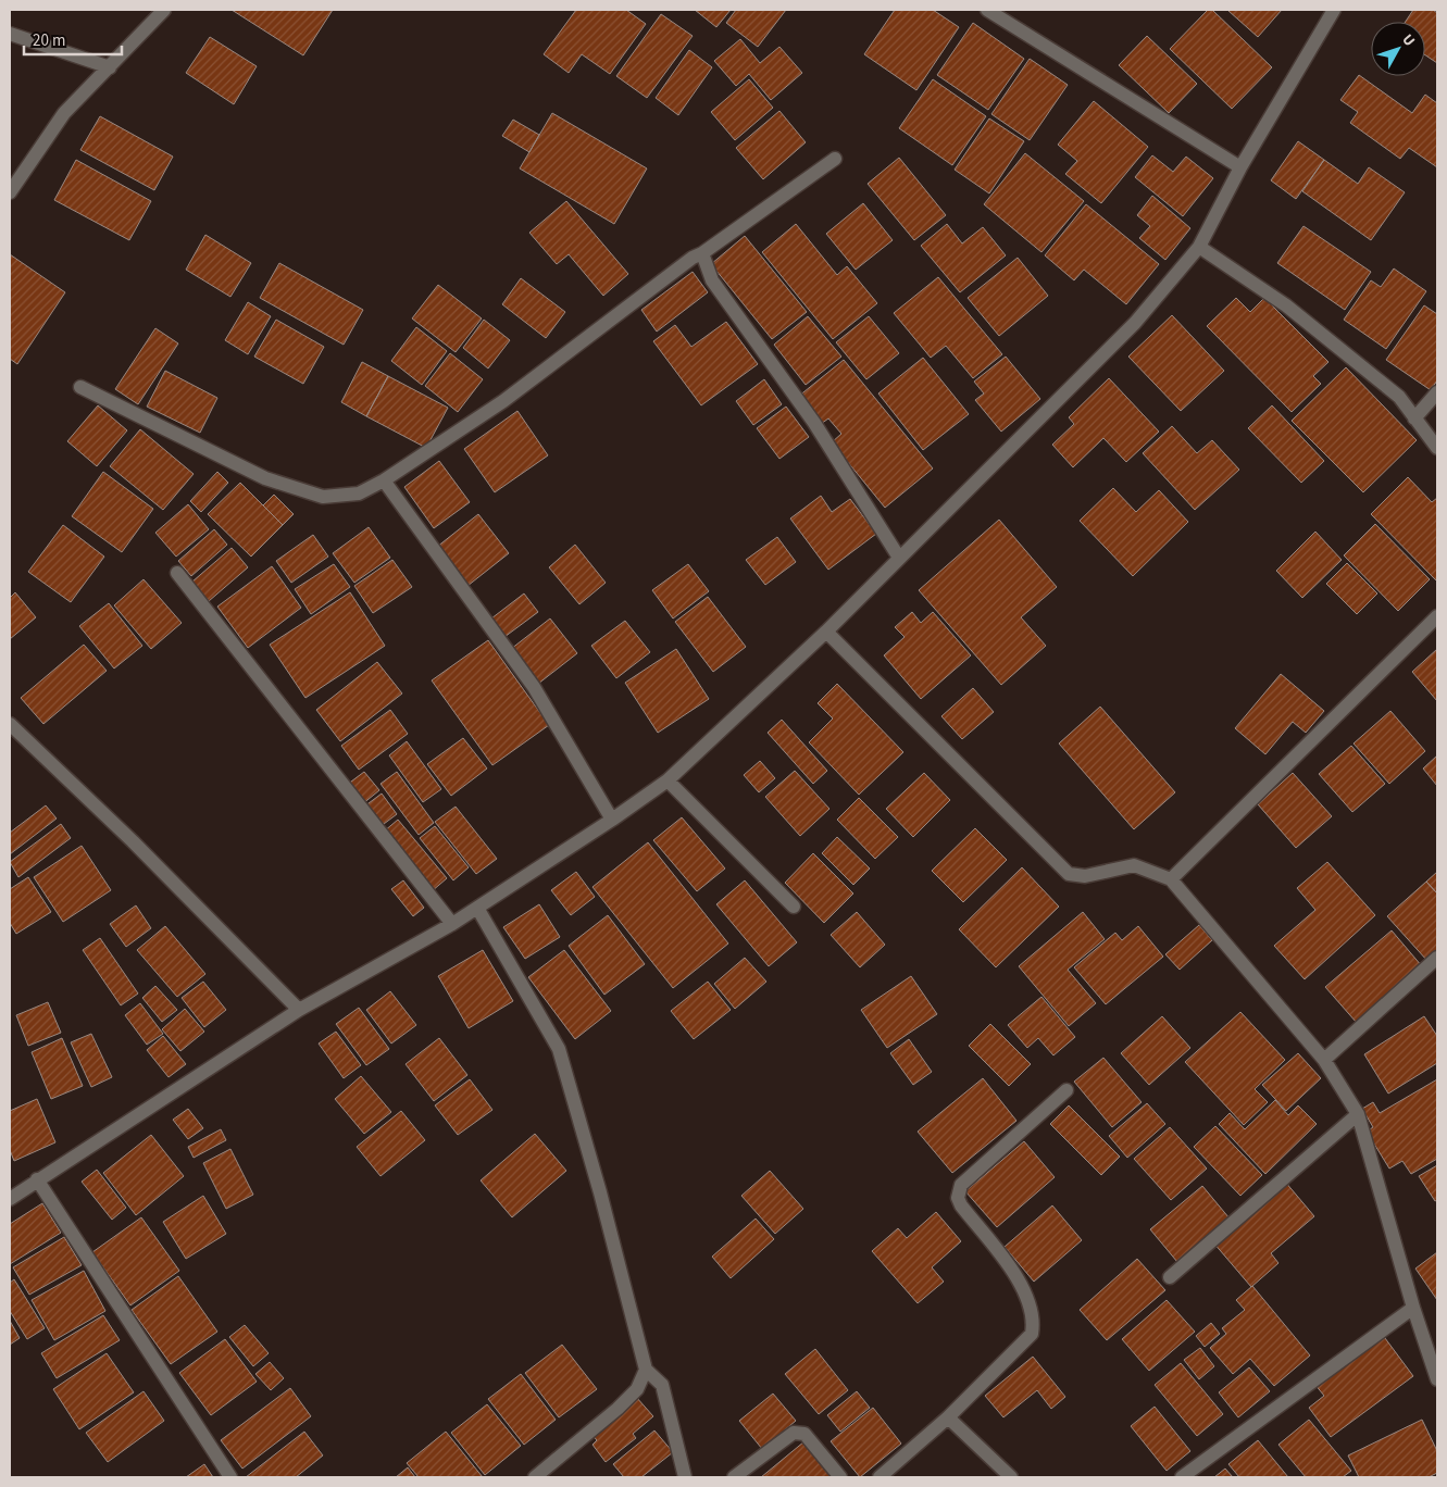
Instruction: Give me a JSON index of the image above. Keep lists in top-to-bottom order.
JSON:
{
  "scale_bar": "20 m",
  "north": "top right"
}
